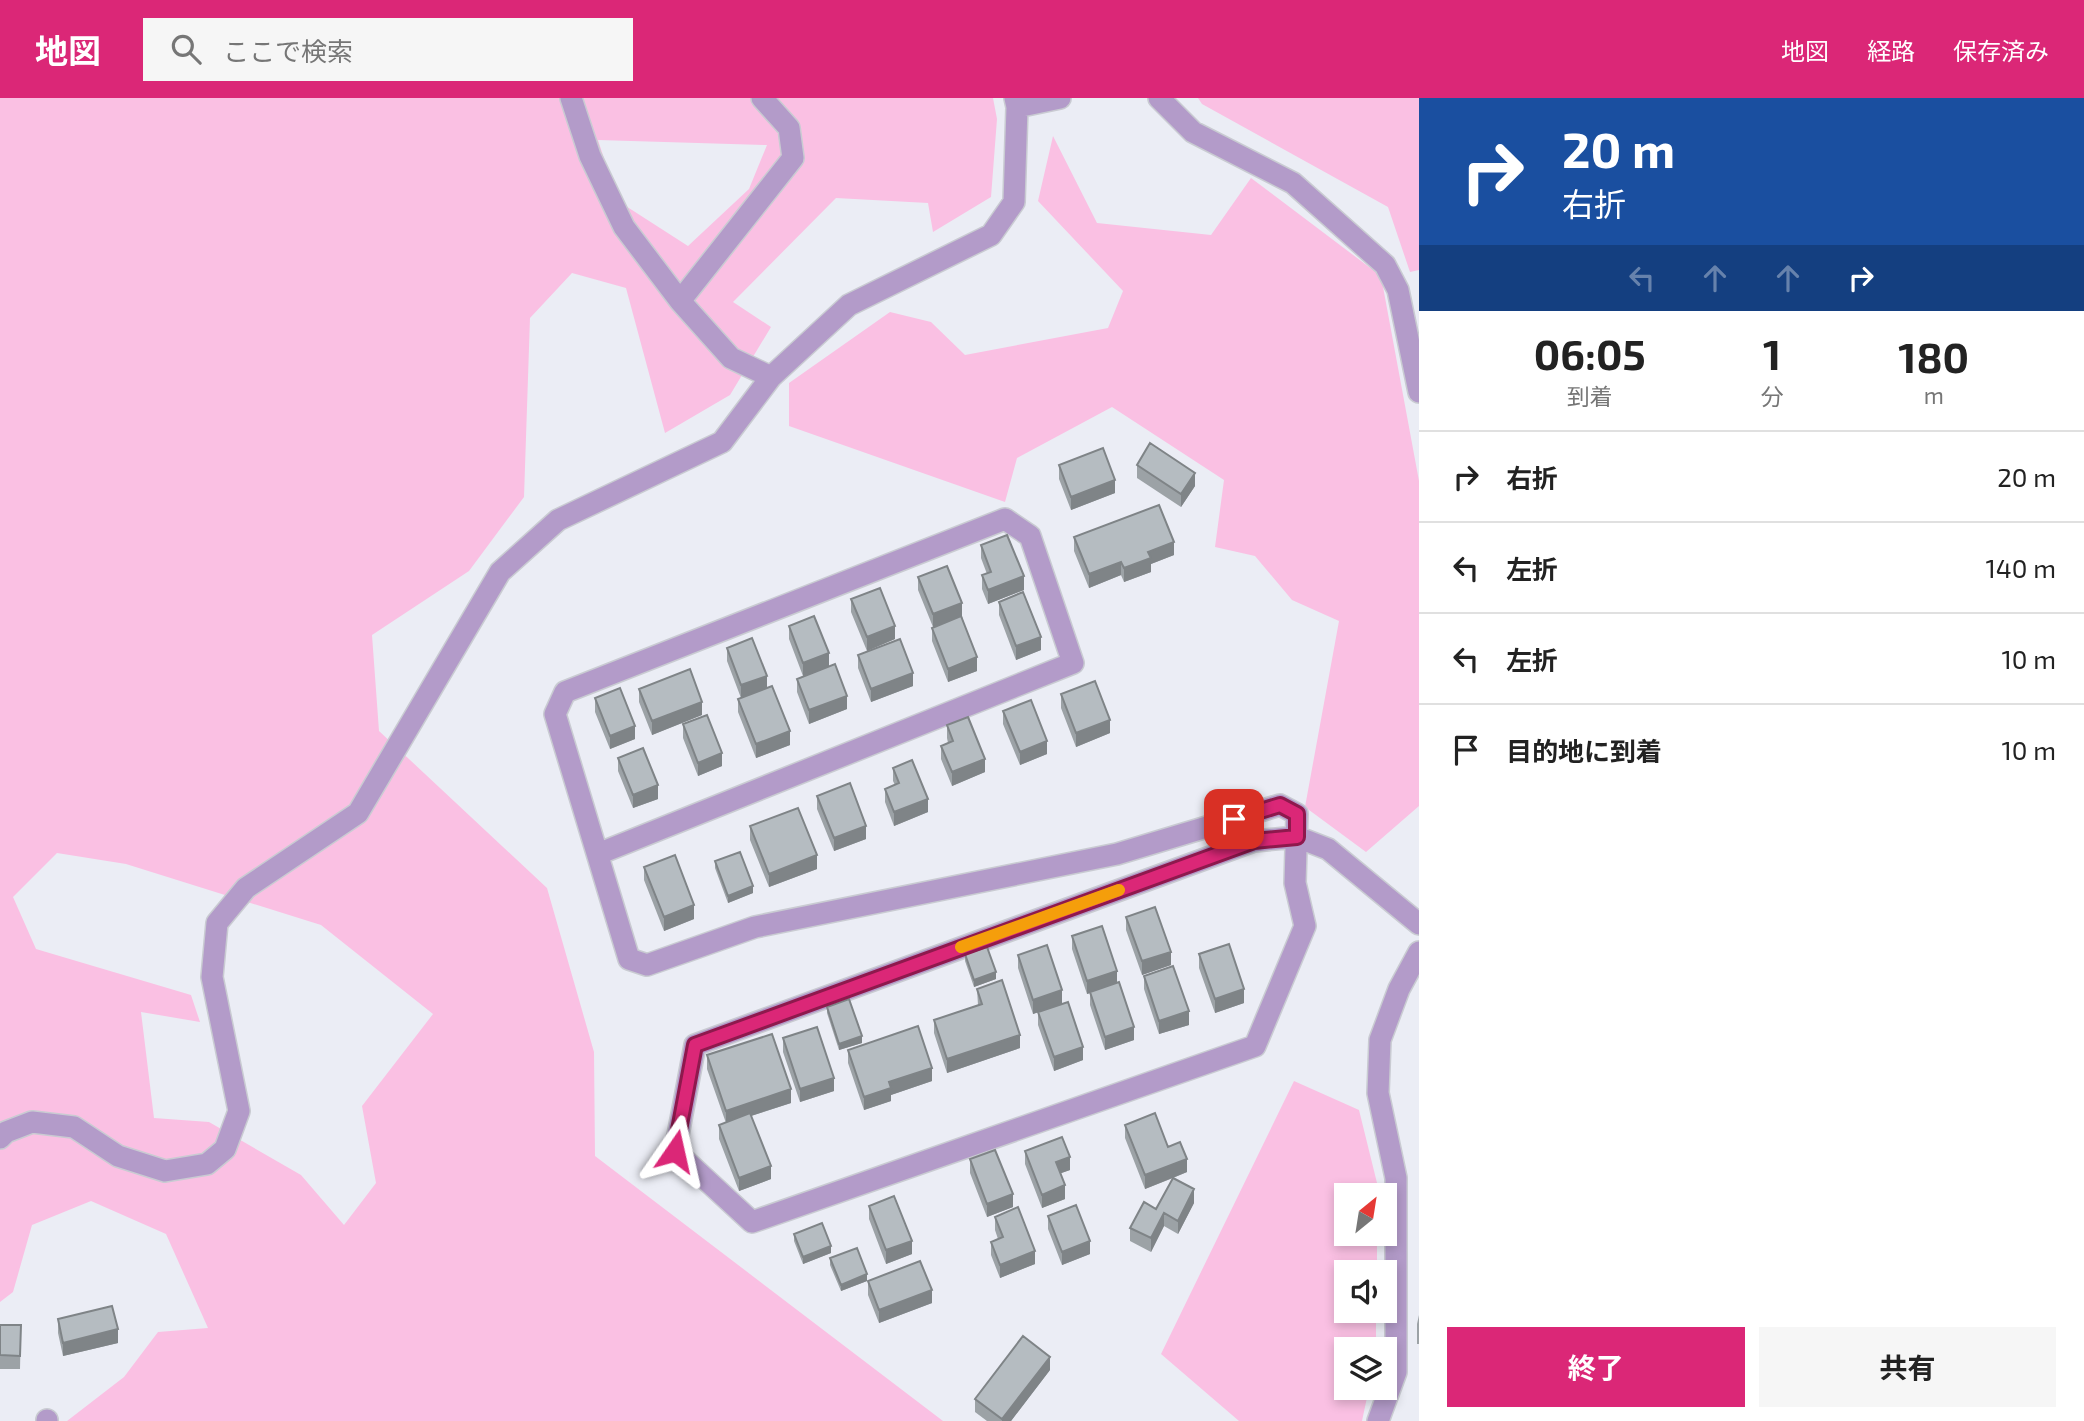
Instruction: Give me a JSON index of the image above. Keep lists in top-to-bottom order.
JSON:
{
  "north": "top right",
  "page": {
    "header": "地図",
    "search": "ここで検索",
    "nav": ["地図", "経路", "保存済み"],
    "turn": ["20 m", "右折"],
    "eta": [
      "06:05",
      "到着",
      "1",
      "分",
      "180",
      "m"
    ],
    "list": [
      {
        "name": "右折",
        "value": "20 m"
      },
      {
        "name": "左折",
        "value": "140 m"
      },
      {
        "name": "左折",
        "value": "10 m"
      },
      {
        "name": "目的地に到着",
        "value": "10 m"
      }
    ],
    "buttons": ["終了", "共有"]
  }
}
